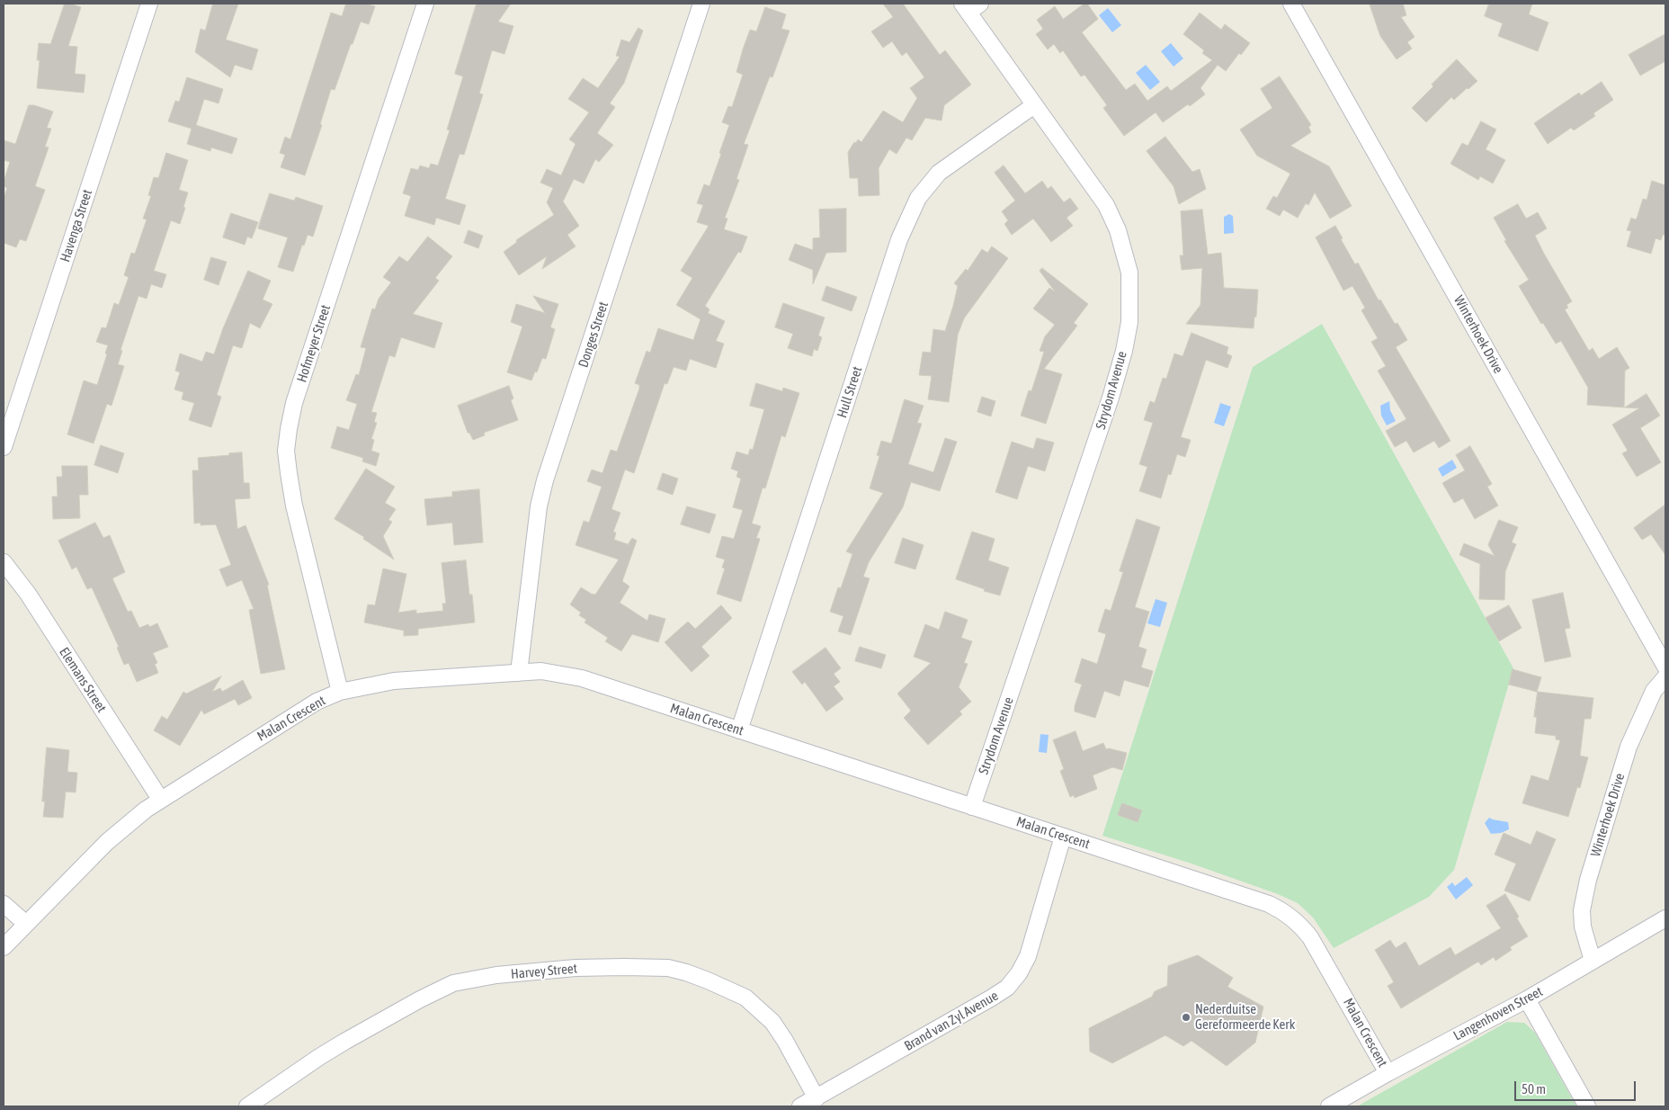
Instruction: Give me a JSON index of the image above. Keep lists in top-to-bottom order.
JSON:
{
  "streets": {
    "street": [
      "Havenga Street",
      "Donges Street",
      "Winterhoek Drive",
      "Hofmeyer Street",
      "Strydom Avenue",
      "Hull Street",
      "Elemans Street",
      "Malan Crescent",
      "Harvey Street",
      "Langenhoven Street",
      "Brand van Zyl Avenue"
    ]
  },
  "crossings": [
    ["Donges Street", "Malan Crescent"],
    ["Winterhoek Drive", "Langenhoven Street"],
    ["Hofmeyer Street", "Malan Crescent"],
    ["Strydom Avenue", "Hull Street"],
    ["Strydom Avenue", "Malan Crescent"],
    ["Hull Street", "Malan Crescent"],
    ["Elemans Street", "Malan Crescent"],
    ["Malan Crescent", "Langenhoven Street"],
    ["Malan Crescent", "Brand van Zyl Avenue"],
    ["Harvey Street", "Brand van Zyl Avenue"]
  ],
  "places": ["Nederduitse Gereformeerde Kerk"],
  "scale_bar": "50 m"
}
